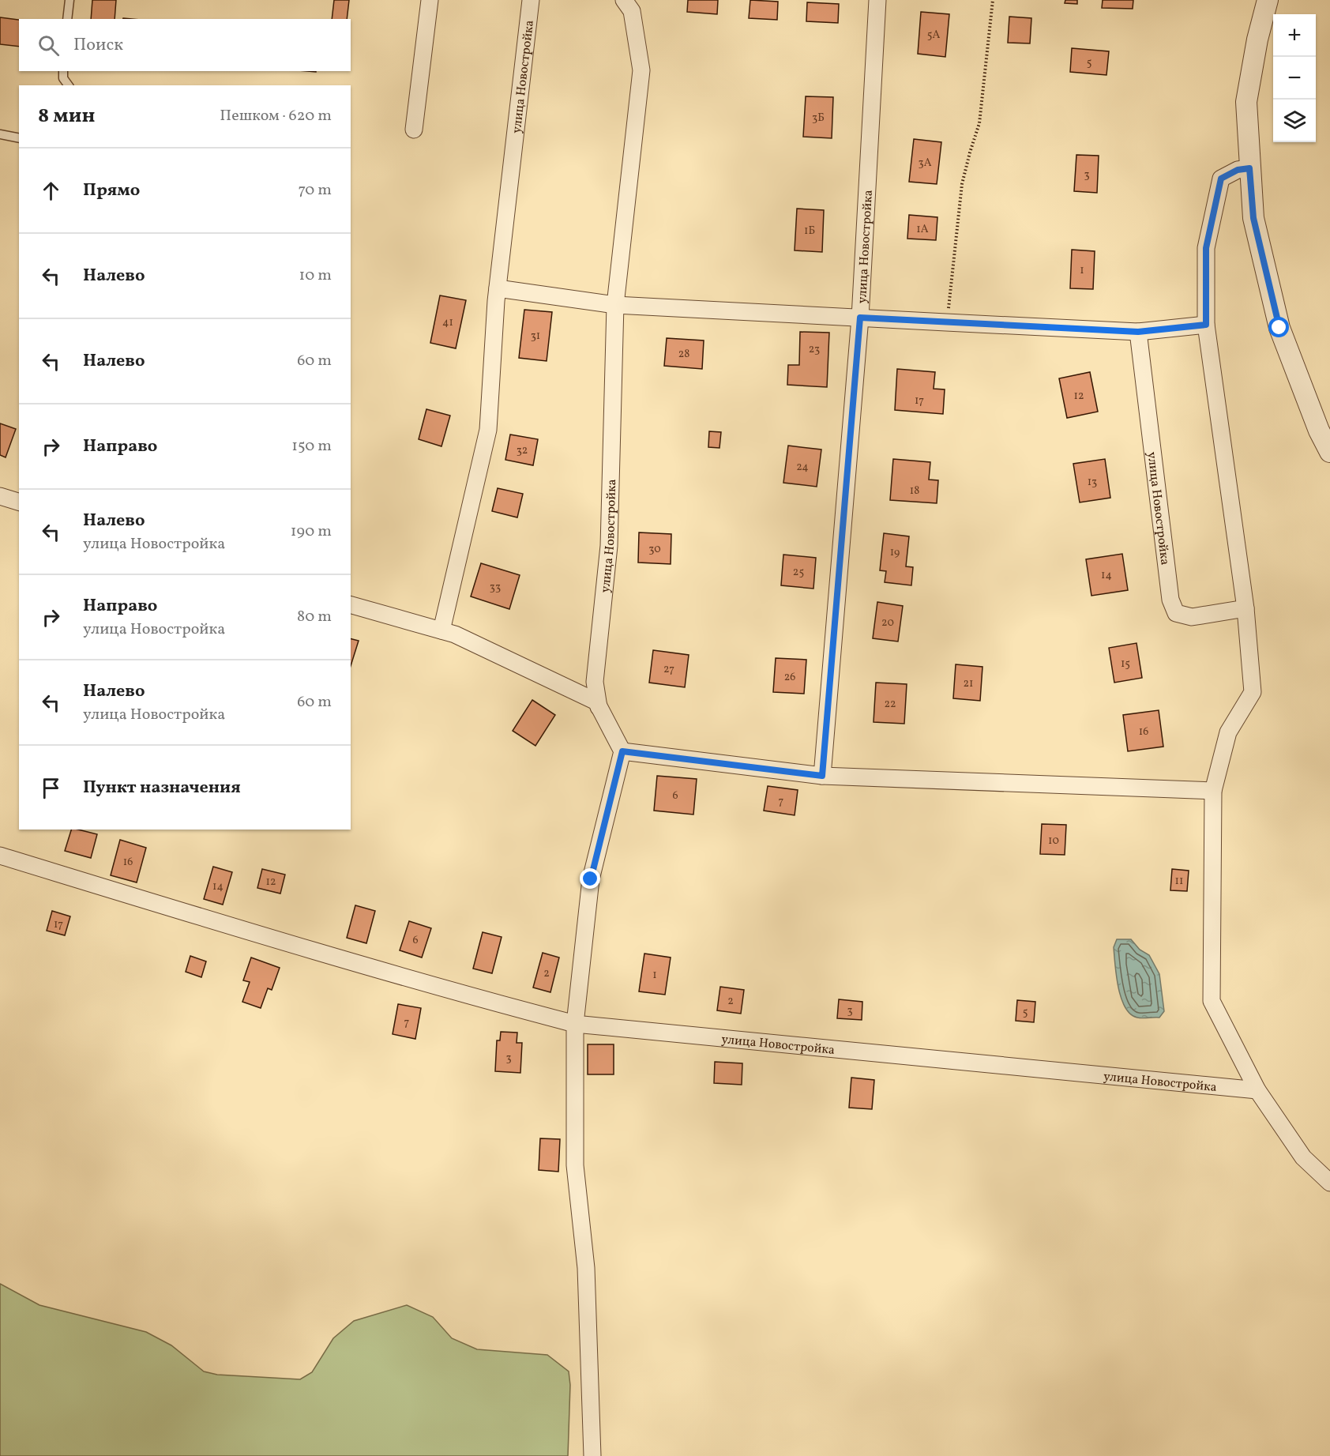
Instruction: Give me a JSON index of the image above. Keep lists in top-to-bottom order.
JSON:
{
  "streets": {
    "street": ["улица Новостройка"]
  },
  "house_numbers": [
    "5А",
    "5",
    "3Б",
    "3А",
    "3",
    "1А",
    "1Б",
    "1",
    "41",
    "31",
    "23",
    "28",
    "12",
    "17",
    "32",
    "24",
    "13",
    "18",
    "30",
    "19",
    "25",
    "14",
    "33",
    "20",
    "15",
    "27",
    "26",
    "21",
    "22",
    "16",
    "6",
    "7",
    "10",
    "16",
    "11",
    "12",
    "14",
    "17",
    "6",
    "2",
    "1",
    "2",
    "3",
    "5",
    "7",
    "3"
  ],
  "page": {
    "map_buttons": ["+", "−"],
    "search": "Поиск",
    "heading": ["8 мин", "Пешком · 620 m"],
    "list": [
      ["Прямо", "70 m"],
      ["Налево", "10 m"],
      ["Налево", "60 m"],
      ["Направо", "150 m"],
      ["Налево", "улица Новостройка", "190 m"],
      ["Направо", "улица Новостройка", "80 m"],
      ["Налево", "улица Новостройка", "60 m"],
      "Пункт назначения"
    ]
  }
}
